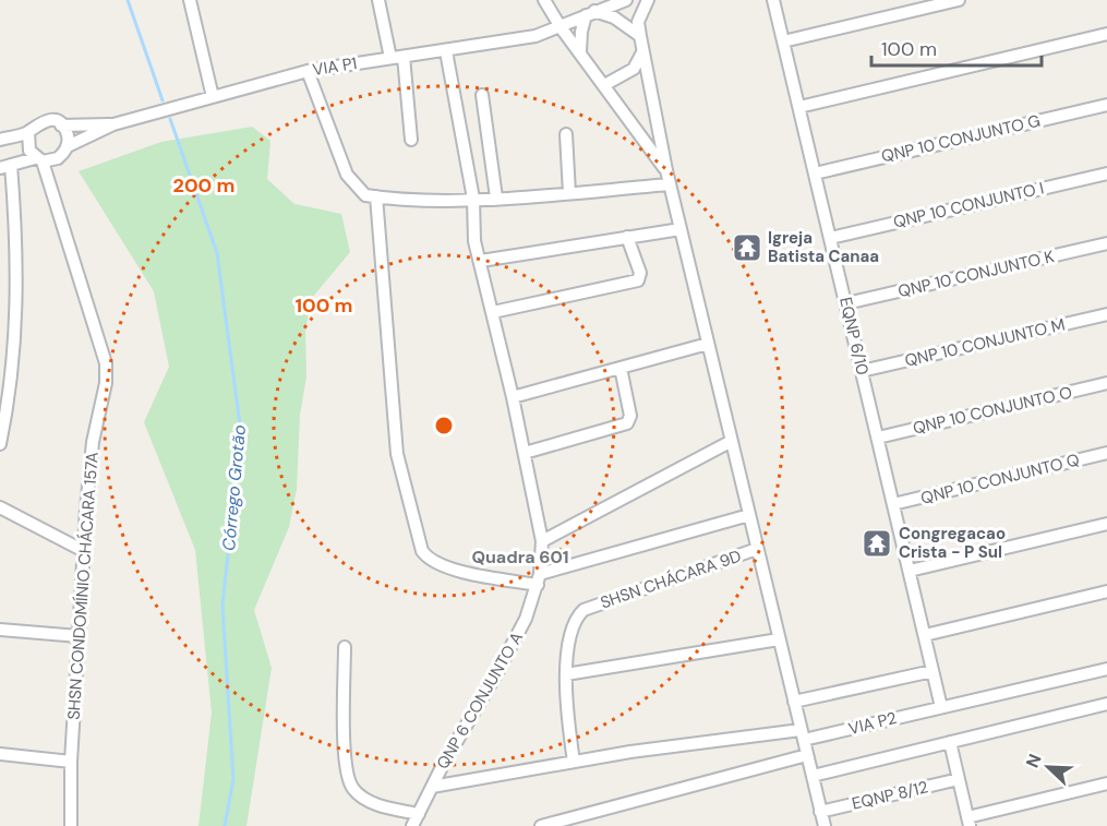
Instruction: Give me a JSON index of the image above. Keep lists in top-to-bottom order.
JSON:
{
  "streets": {
    "street": [
      "VIA P1",
      "QNP 10 CONJUNTO G",
      "QNP 10 CONJUNTO I",
      "QNP 10 CONJUNTO K",
      "EQNP 6/10",
      "QNP 10 CONJUNTO M",
      "QNP 10 CONJUNTO O",
      "QNP 10 CONJUNTO Q",
      "SHSN CHÁCARA 9D",
      "SHSN CONDOMÍNIO CHÁCARA 157A",
      "QNP 6 CONJUNTO A",
      "VIA P2",
      "EQNP 8/12"
    ]
  },
  "crossings": [
    ["VIA P1", "SHSN CONDOMÍNIO CHÁCARA 157A"],
    ["VIA P1", "QNP 6 CONJUNTO A"],
    ["QNP 10 CONJUNTO G", "EQNP 6/10"],
    ["QNP 10 CONJUNTO I", "EQNP 6/10"],
    ["QNP 10 CONJUNTO K", "EQNP 6/10"],
    ["EQNP 6/10", "QNP 10 CONJUNTO M"],
    ["EQNP 6/10", "QNP 10 CONJUNTO O"],
    ["EQNP 6/10", "QNP 10 CONJUNTO Q"],
    ["EQNP 6/10", "VIA P2"],
    ["QNP 6 CONJUNTO A", "VIA P2"]
  ],
  "districts": ["Quadra 601"],
  "water": ["Córrego Grotão"],
  "places": {
    "temple": ["Igreja Batista Canaa", "Congregacao Crista - P Sul"]
  },
  "scale_bar": "100 m",
  "north": "top left",
  "rings": ["200 m", "100 m"]
}
